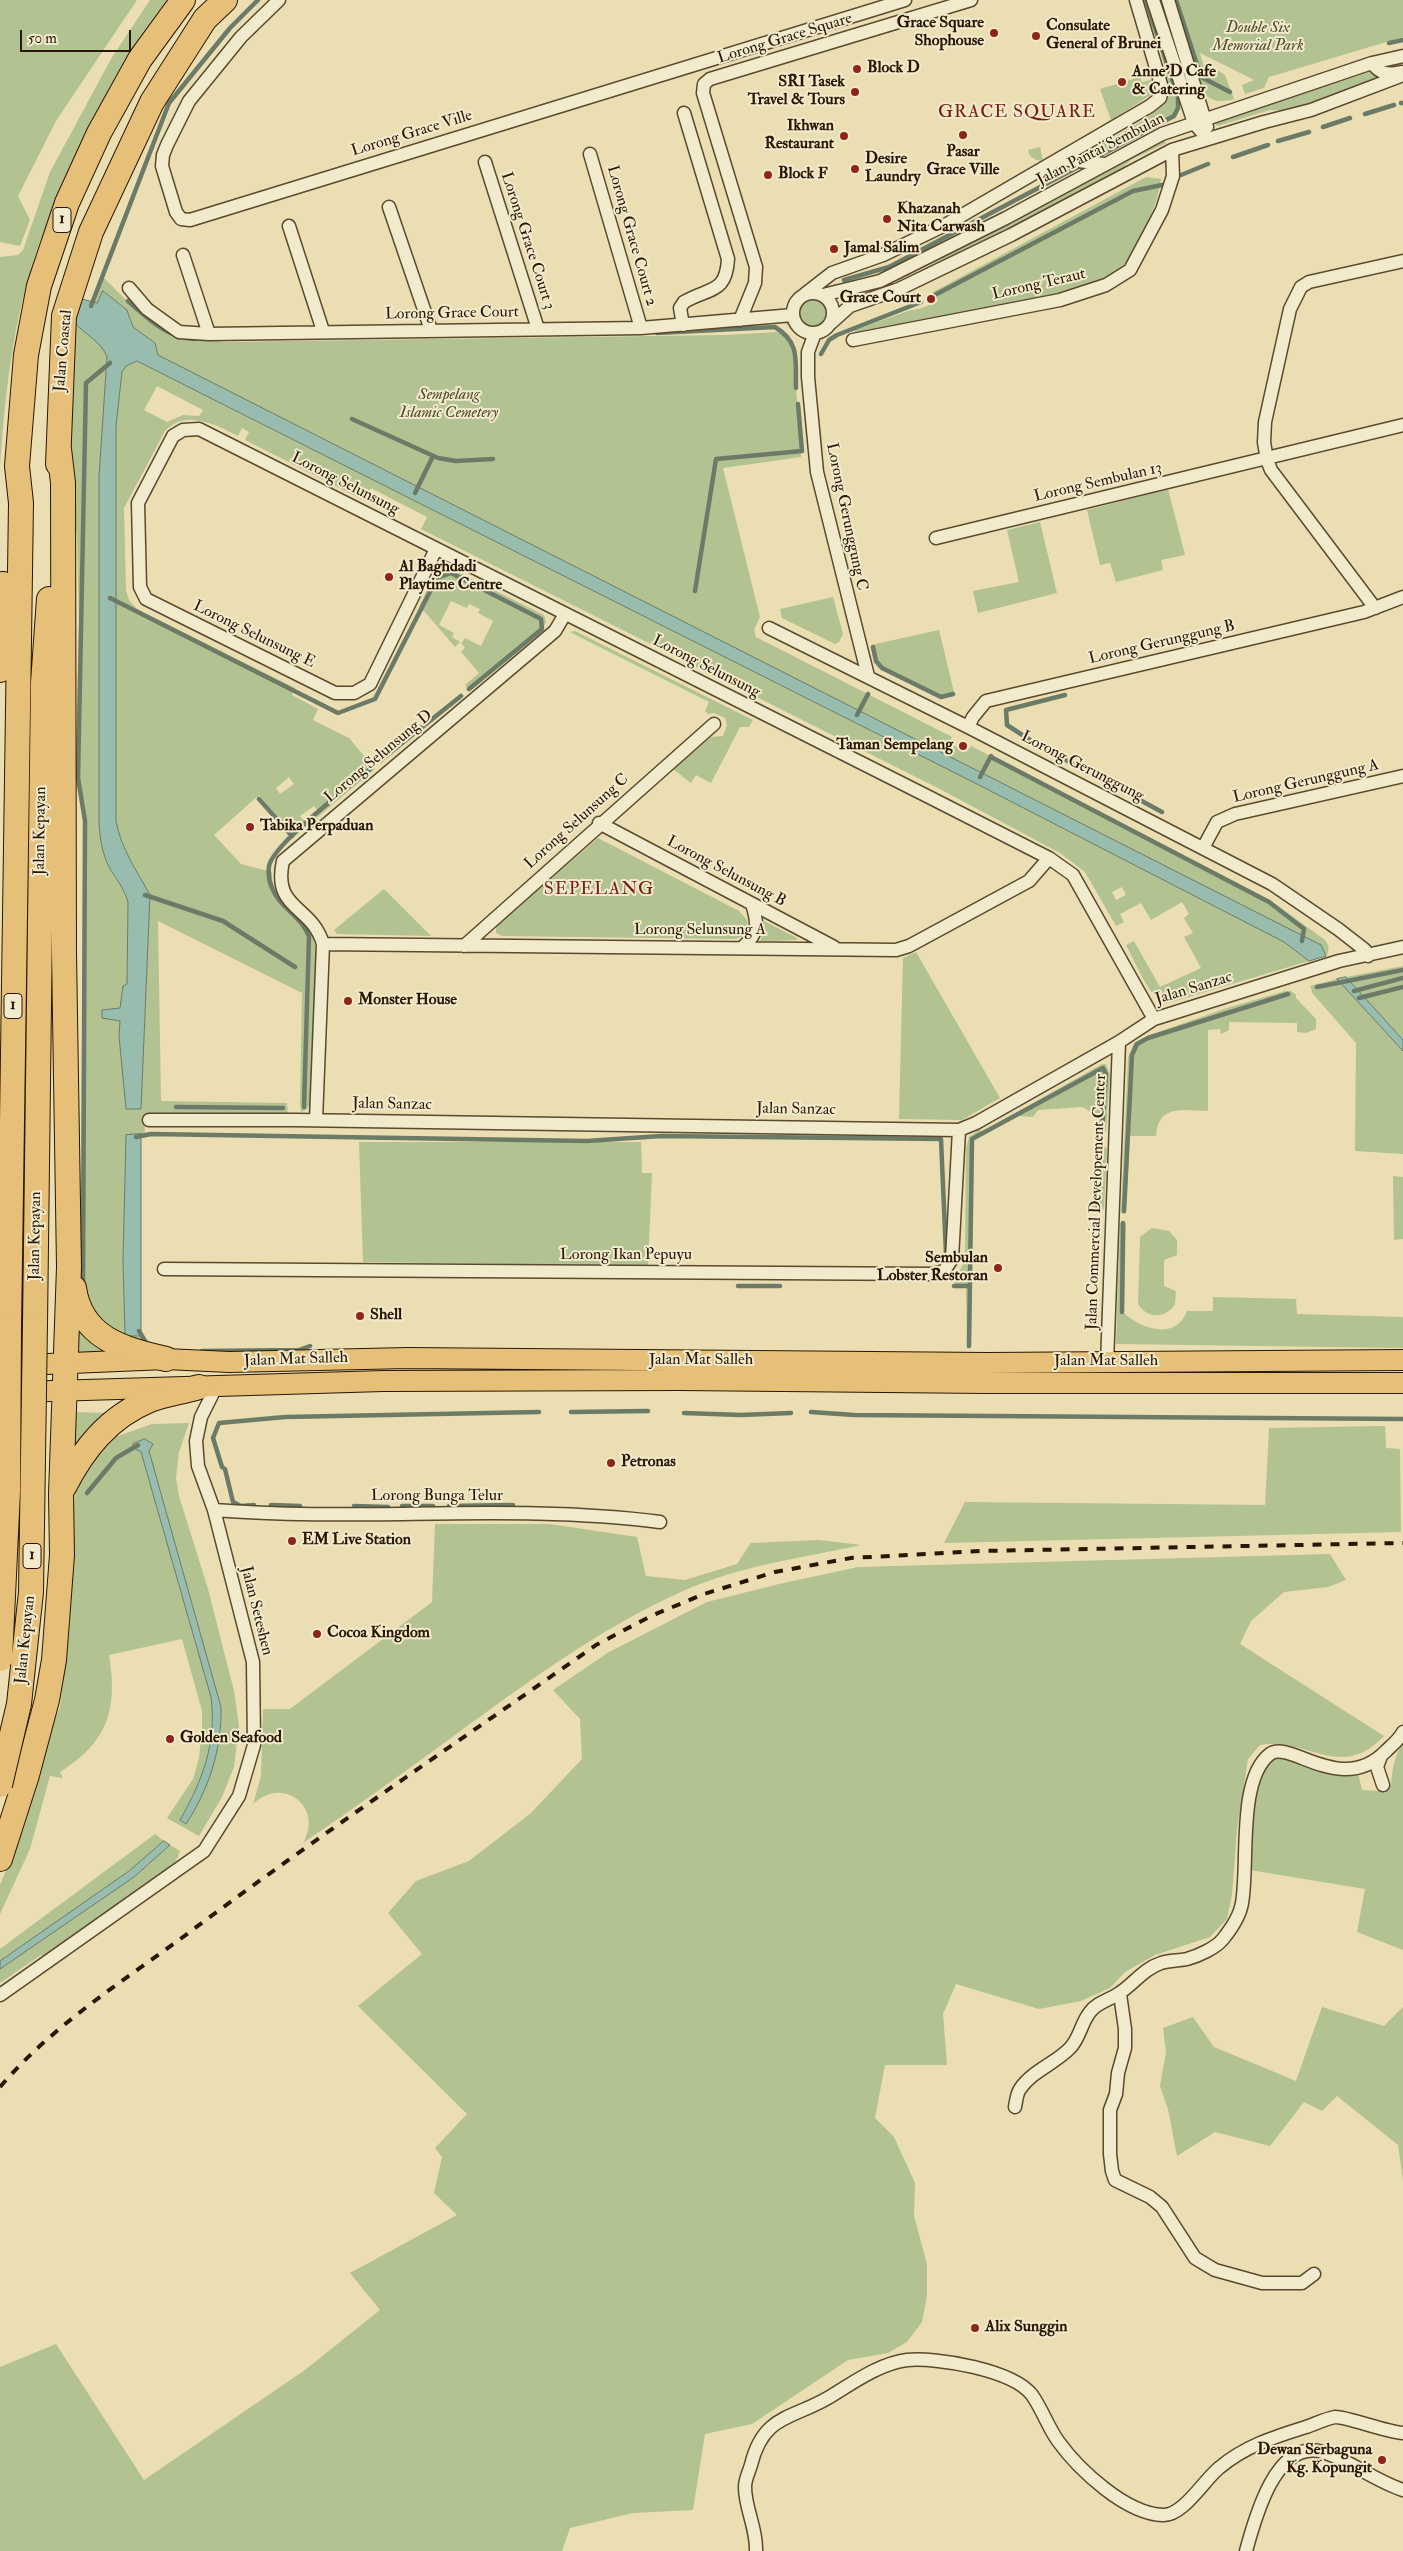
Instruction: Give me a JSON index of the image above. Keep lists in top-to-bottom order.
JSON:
{
  "streets": {
    "highway": ["1", "Jalan Coastal", "Jalan Kepayan"],
    "main road": ["Jalan Mat Salleh"],
    "street": [
      "Lorong Grace Square",
      "Lorong Grace Ville",
      "Jalan Pantai Sembulan",
      "Lorong Grace Court 2",
      "Lorong Grace Court 3",
      "Lorong Teraut",
      "Lorong Grace Court",
      "Lorong Sembulan 13",
      "Lorong Selunsung",
      "Lorong Gerunggung C",
      "Lorong Selunsung E",
      "Lorong Gerunggung B",
      "Lorong Selunsung D",
      "Lorong Gerunggung",
      "Lorong Gerunggung A",
      "Lorong Selunsung C",
      "Lorong Selunsung B",
      "Lorong Selunsung A",
      "Jalan Sanzac",
      "Jalan Commercial Developement Center",
      "Lorong Ikan Pepuyu",
      "Lorong Bunga Telur",
      "Jalan Seteshen"
    ]
  },
  "crossings": [
    ["Lorong Grace Square", "Lorong Grace Court"],
    ["Jalan Pantai Sembulan", "Lorong Teraut"],
    ["Jalan Pantai Sembulan", "Lorong Grace Court"],
    ["Jalan Pantai Sembulan", "Lorong Gerunggung C"],
    ["Lorong Grace Court 2", "Lorong Grace Court"],
    ["Lorong Grace Court 3", "Lorong Grace Court"],
    ["Lorong Grace Court", "Lorong Gerunggung C"],
    ["Jalan Coastal", "Jalan Kepayan"],
    ["Lorong Selunsung", "Lorong Selunsung E"],
    ["Lorong Selunsung", "Lorong Selunsung D"],
    ["Lorong Selunsung", "Lorong Selunsung A"],
    ["Lorong Selunsung", "Jalan Sanzac"],
    ["Lorong Gerunggung C", "Lorong Gerunggung"],
    ["Lorong Gerunggung B", "Lorong Gerunggung"],
    ["Lorong Selunsung D", "Lorong Selunsung A"],
    ["Lorong Selunsung D", "Jalan Sanzac"],
    ["Lorong Gerunggung", "Lorong Gerunggung A"],
    ["Lorong Gerunggung", "Jalan Sanzac"],
    ["Lorong Selunsung C", "Lorong Selunsung B"],
    ["Lorong Selunsung C", "Lorong Selunsung A"],
    ["Lorong Selunsung B", "Lorong Selunsung A"],
    ["Jalan Sanzac", "Jalan Commercial Developement Center"],
    ["Jalan Sanzac", "Lorong Ikan Pepuyu"],
    ["Jalan Commercial Developement Center", "Jalan Mat Salleh"],
    ["Jalan Mat Salleh", "Jalan Seteshen"],
    ["Lorong Bunga Telur", "Jalan Seteshen"]
  ],
  "districts": ["GRACE SQUARE", "SEPELANG"],
  "parks": ["Double Six Memorial Park", "Sempelang Islamic Cemetery"],
  "places": [
    "Grace Square Shophouse",
    "Consulate General of Brunei",
    "Block D",
    "Anne'D Cafe & Catering",
    "SRI Tasek Travel & Tours",
    "Pasar Grace Ville",
    "Ikhwan Restaurant",
    "Desire Laundry",
    "Block F",
    "Khazanah Nita Carwash",
    "Jamal Salim",
    "Grace Court",
    "Al Baghdadi Playtime Centre",
    "Taman Sempelang",
    "Tabika Perpaduan",
    "Monster House",
    "Sembulan Lobster Restoran",
    "Shell",
    "Petronas",
    "EM Live Station",
    "Cocoa Kingdom",
    "Golden Seafood",
    "Alix Sunggin",
    "Dewan Serbaguna Kg. Kopungit"
  ],
  "scale_bar": "50 m"
}
